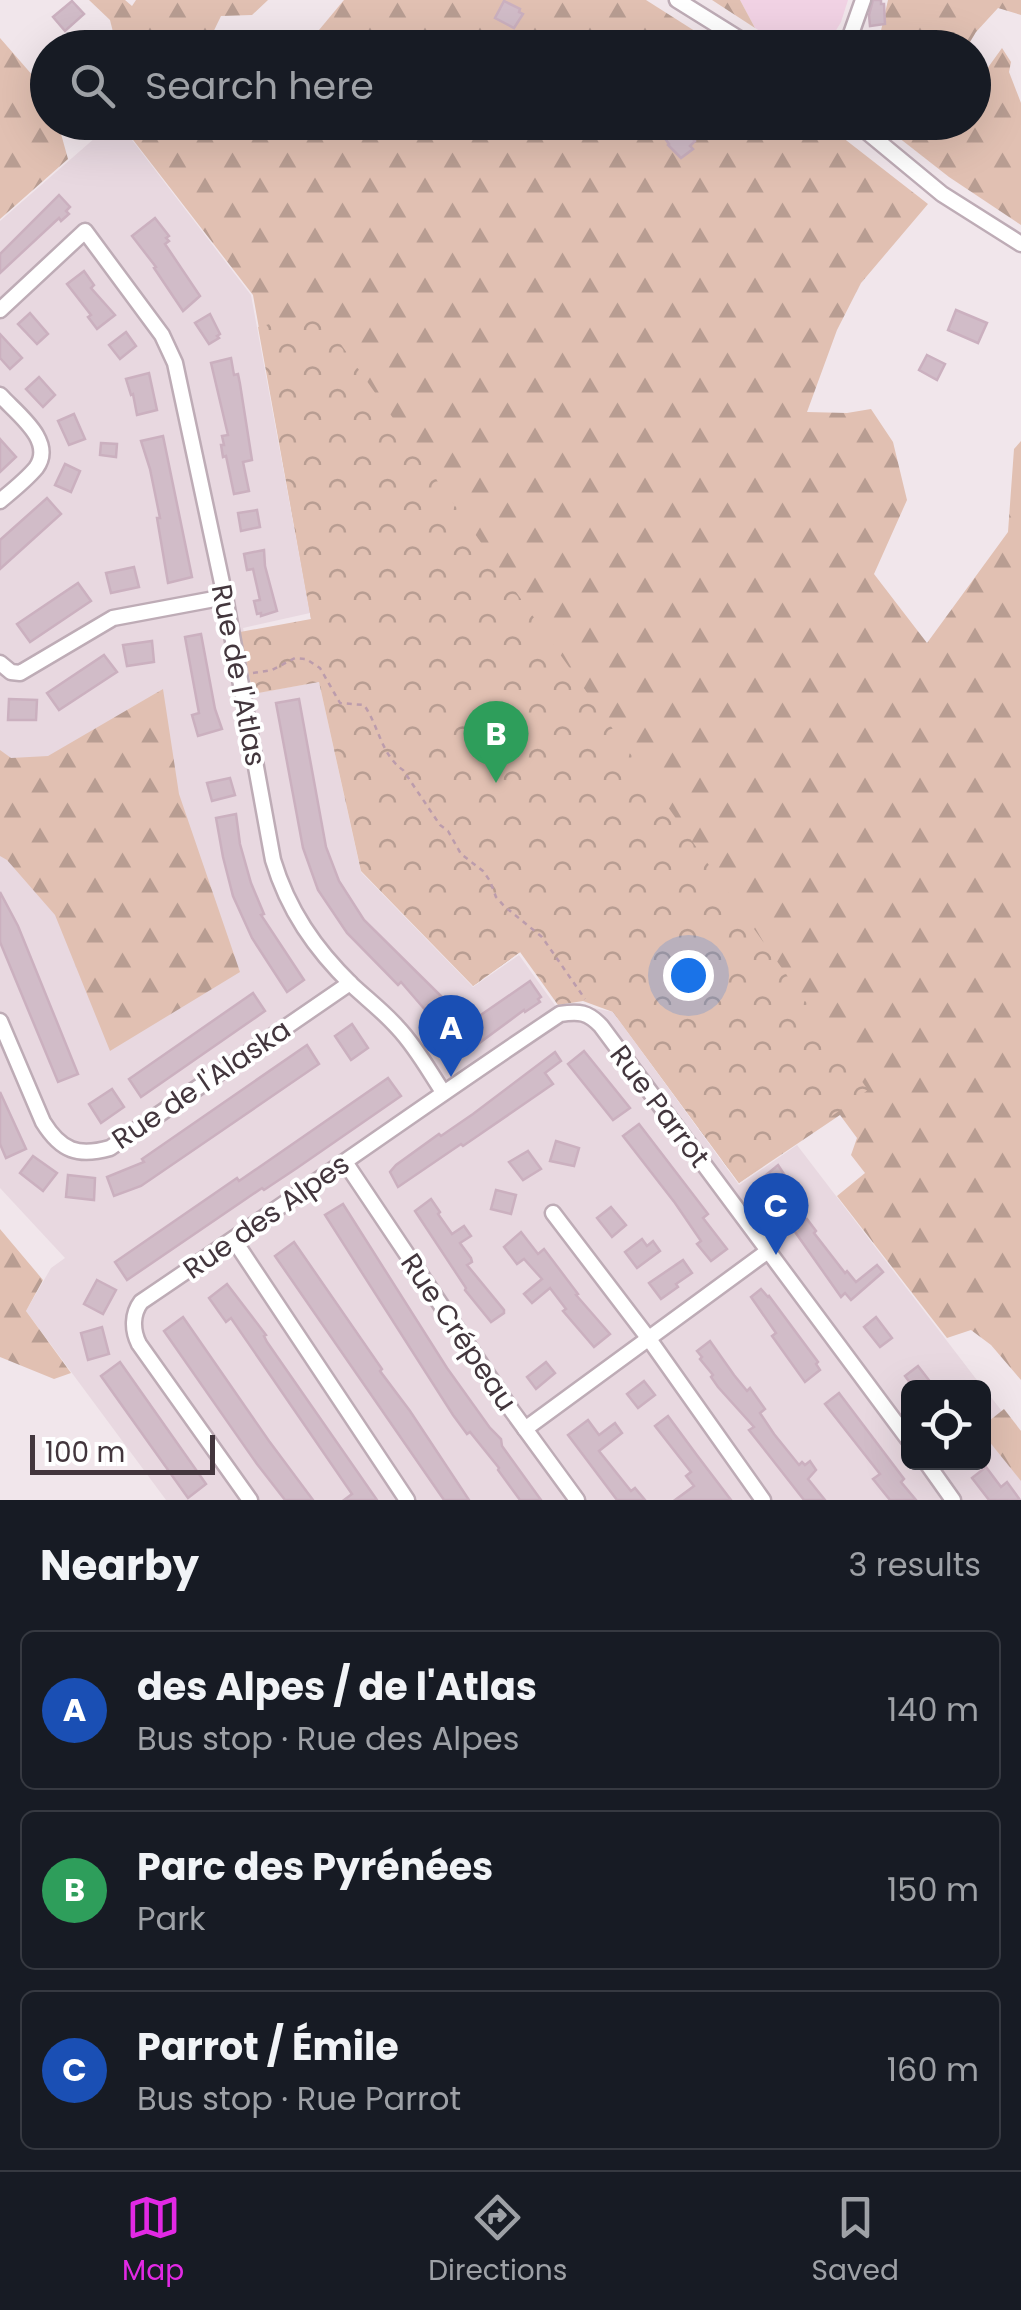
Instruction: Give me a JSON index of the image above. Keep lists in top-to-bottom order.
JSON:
{
  "streets": {
    "street": [
      "Rue de l'Atlas",
      "Rue de l'Alaska",
      "Rue Parrot",
      "Rue des Alpes",
      "Rue Crépeau"
    ]
  },
  "crossings": [
    ["Rue de l'Atlas", "Rue de l'Alaska"],
    ["Rue de l'Atlas", "Rue des Alpes"],
    ["Rue Parrot", "Rue des Alpes"],
    ["Rue des Alpes", "Rue Crépeau"]
  ],
  "scale_bar": "100 m",
  "page": {
    "search": "Search here",
    "pins": ["B", "A", "C"],
    "scale": "100 m",
    "heading": ["Nearby", "3 results"],
    "list": [
      {
        "mark": "A",
        "name": "des Alpes / de l'Atlas",
        "note": "Bus stop · Rue des Alpes",
        "value": "140 m"
      },
      {
        "mark": "B",
        "name": "Parc des Pyrénées",
        "note": "Park",
        "value": "150 m"
      },
      {
        "mark": "C",
        "name": "Parrot / Émile",
        "note": "Bus stop · Rue Parrot",
        "value": "160 m"
      }
    ],
    "nav": ["Map", "Directions", "Saved"]
  }
}
